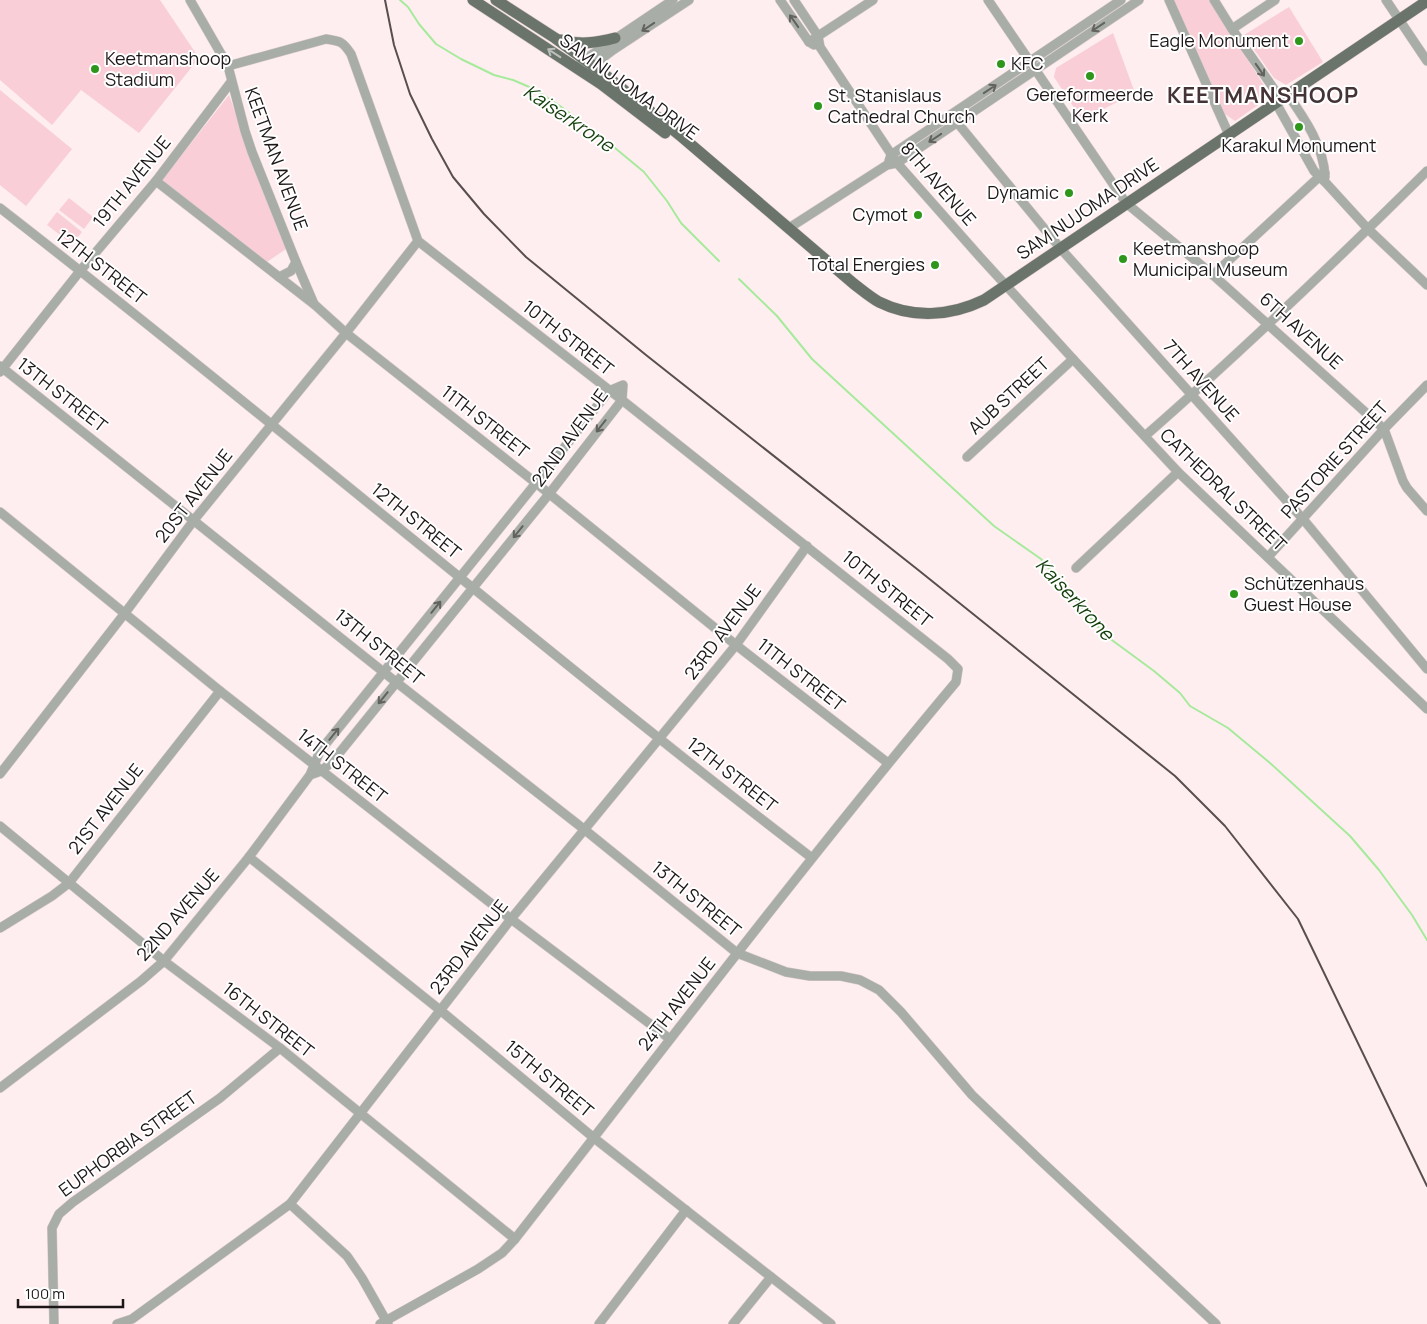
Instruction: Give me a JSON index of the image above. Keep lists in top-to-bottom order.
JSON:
{
  "streets": {
    "main road": ["SAM NUJOMA DRIVE"],
    "street": [
      "KEETMAN AVENUE",
      "19TH AVENUE",
      "8TH AVENUE",
      "12TH STREET",
      "6TH AVENUE",
      "10TH STREET",
      "7TH AVENUE",
      "13TH STREET",
      "AUB STREET",
      "11TH STREET",
      "22ND AVENUE",
      "PASTORIE STREET",
      "CATHEDRAL STREET",
      "20ST AVENUE",
      "23RD AVENUE",
      "14TH STREET",
      "21ST AVENUE",
      "24TH AVENUE",
      "16TH STREET",
      "15TH STREET",
      "EUPHORBIA STREET"
    ]
  },
  "crossings": [
    ["SAM NUJOMA DRIVE", "8TH AVENUE"],
    ["SAM NUJOMA DRIVE", "6TH AVENUE"],
    ["SAM NUJOMA DRIVE", "7TH AVENUE"],
    ["SAM NUJOMA DRIVE", "CATHEDRAL STREET"],
    ["KEETMAN AVENUE", "19TH AVENUE"],
    ["KEETMAN AVENUE", "11TH STREET"],
    ["19TH AVENUE", "12TH STREET"],
    ["19TH AVENUE", "13TH STREET"],
    ["19TH AVENUE", "11TH STREET"],
    ["8TH AVENUE", "CATHEDRAL STREET"],
    ["12TH STREET", "22ND AVENUE"],
    ["12TH STREET", "20ST AVENUE"],
    ["12TH STREET", "23RD AVENUE"],
    ["12TH STREET", "24TH AVENUE"],
    ["6TH AVENUE", "PASTORIE STREET"],
    ["10TH STREET", "22ND AVENUE"],
    ["10TH STREET", "20ST AVENUE"],
    ["10TH STREET", "23RD AVENUE"],
    ["10TH STREET", "24TH AVENUE"],
    ["7TH AVENUE", "PASTORIE STREET"],
    ["13TH STREET", "22ND AVENUE"],
    ["13TH STREET", "20ST AVENUE"],
    ["13TH STREET", "23RD AVENUE"],
    ["13TH STREET", "24TH AVENUE"],
    ["AUB STREET", "CATHEDRAL STREET"],
    ["11TH STREET", "22ND AVENUE"],
    ["11TH STREET", "20ST AVENUE"],
    ["11TH STREET", "23RD AVENUE"],
    ["11TH STREET", "24TH AVENUE"],
    ["22ND AVENUE", "14TH STREET"],
    ["22ND AVENUE", "16TH STREET"],
    ["22ND AVENUE", "15TH STREET"],
    ["PASTORIE STREET", "CATHEDRAL STREET"],
    ["20ST AVENUE", "14TH STREET"],
    ["23RD AVENUE", "14TH STREET"],
    ["23RD AVENUE", "16TH STREET"],
    ["23RD AVENUE", "15TH STREET"],
    ["14TH STREET", "21ST AVENUE"],
    ["14TH STREET", "24TH AVENUE"],
    ["21ST AVENUE", "16TH STREET"],
    ["24TH AVENUE", "16TH STREET"],
    ["24TH AVENUE", "15TH STREET"],
    ["16TH STREET", "EUPHORBIA STREET"]
  ],
  "districts": ["KEETMANSHOOP"],
  "water": ["Kaiserkrone"],
  "places": [
    "Eagle Monument",
    "KFC",
    "Keetmanshoop Stadium",
    "Gereformeerde Kerk",
    "St. Stanislaus Cathedral Church",
    "Karakul Monument",
    "Dynamic",
    "Cymot",
    "Keetmanshoop Municipal Museum",
    "Total Energies",
    "Schützenhaus Guest House"
  ],
  "scale_bar": "100 m"
}
